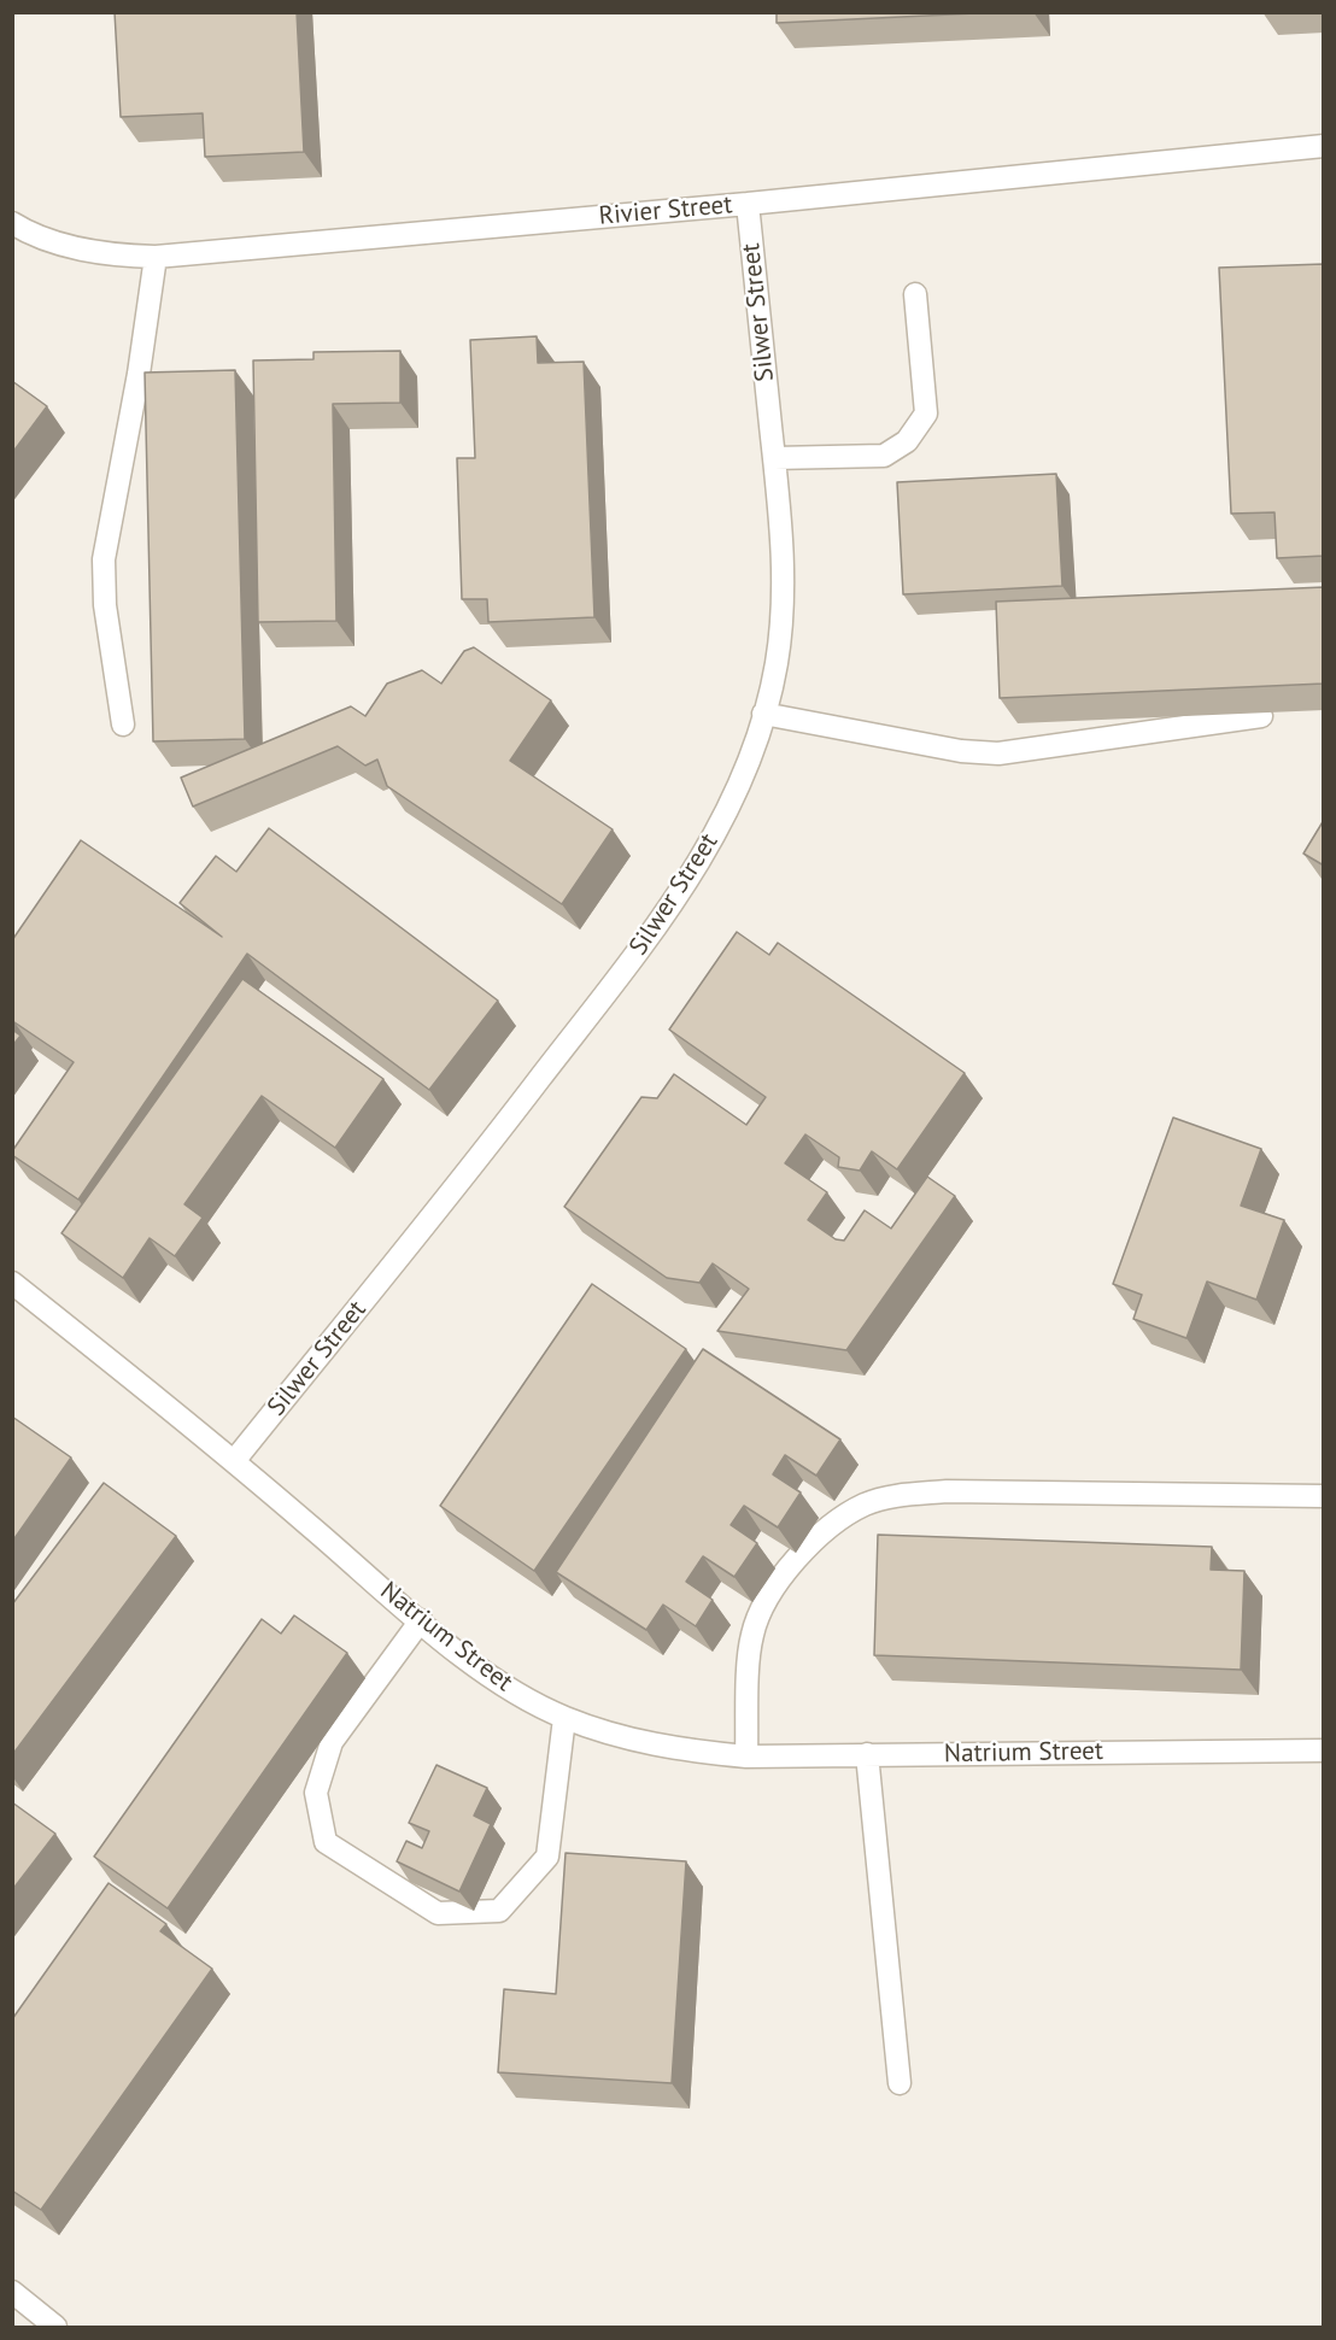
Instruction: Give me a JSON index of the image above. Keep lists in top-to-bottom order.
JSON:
{
  "streets": {
    "lane": ["Rivier Street", "Silwer Street", "Natrium Street"]
  },
  "crossings": [
    ["Rivier Street", "Silwer Street"],
    ["Silwer Street", "Natrium Street"]
  ]
}
